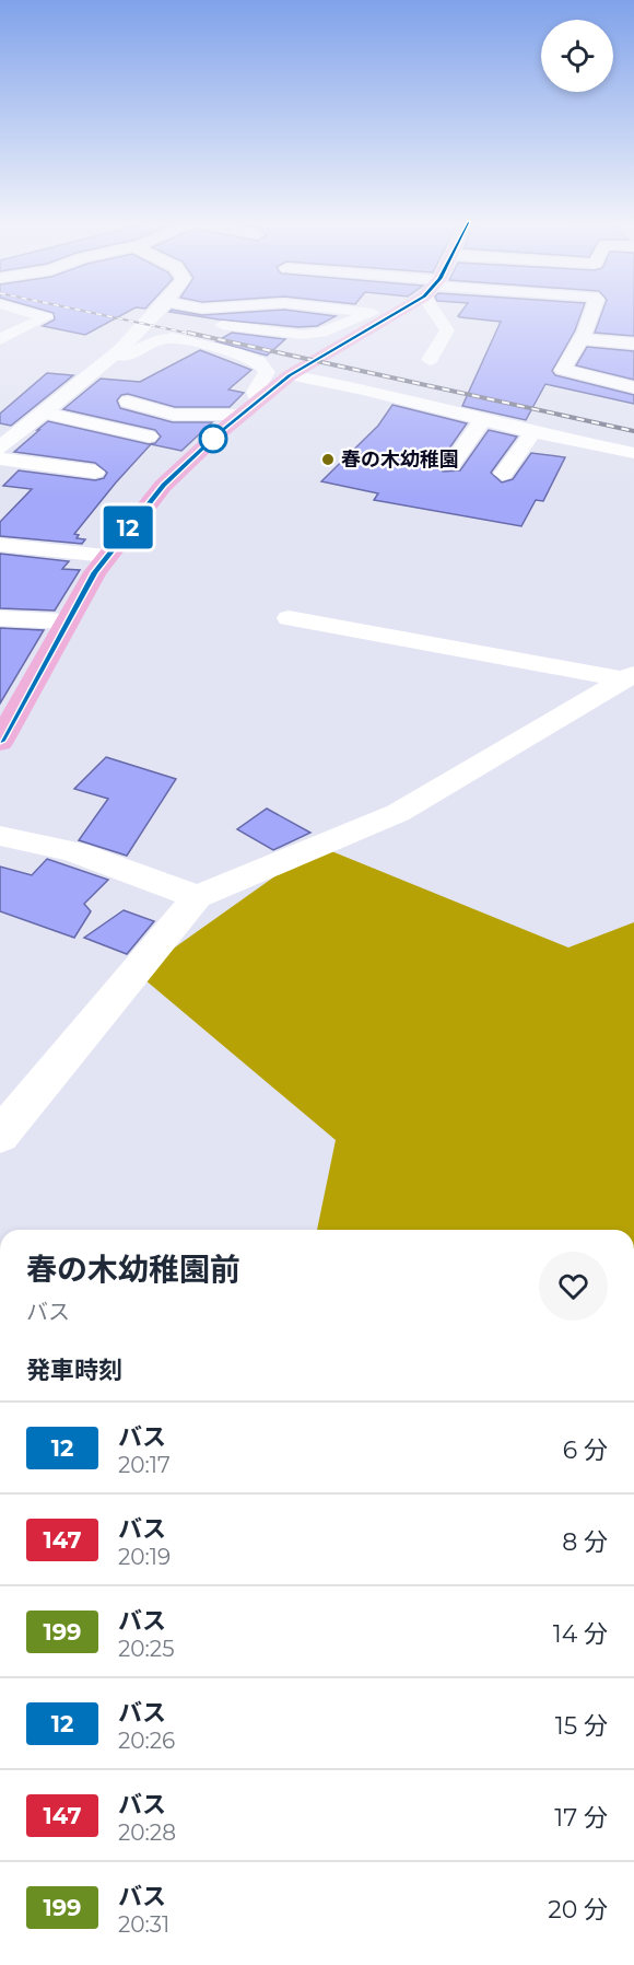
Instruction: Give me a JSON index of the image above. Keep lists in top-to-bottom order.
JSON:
{
  "places": ["春の木幼稚園"],
  "lines": ["bus line 12"],
  "page": {
    "on_map": "12",
    "heading": [
      ["春の木幼稚園前", "バス"],
      "発車時刻"
    ],
    "list": [
      {
        "mark": "12",
        "name": "バス",
        "note": "20:17",
        "value": "6 分"
      },
      {
        "mark": "147",
        "name": "バス",
        "note": "20:19",
        "value": "8 分"
      },
      {
        "mark": "199",
        "name": "バス",
        "note": "20:25",
        "value": "14 分"
      },
      {
        "mark": "12",
        "name": "バス",
        "note": "20:26",
        "value": "15 分"
      },
      {
        "mark": "147",
        "name": "バス",
        "note": "20:28",
        "value": "17 分"
      },
      {
        "mark": "199",
        "name": "バス",
        "note": "20:31",
        "value": "20 分"
      }
    ]
  }
}
